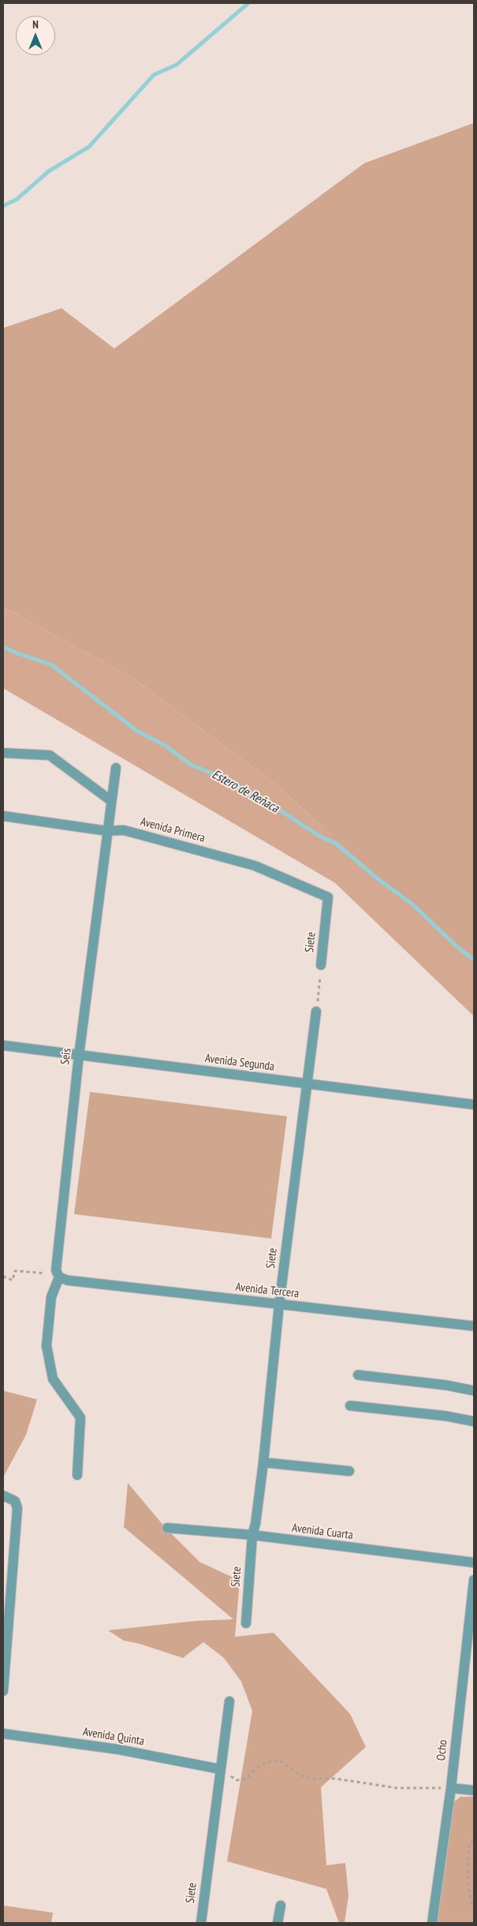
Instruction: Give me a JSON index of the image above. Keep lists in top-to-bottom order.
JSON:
{
  "streets": {
    "street": [
      "Avenida Primera",
      "Siete",
      "Seis",
      "Avenida Segunda",
      "Avenida Tercera",
      "Avenida Cuarta",
      "Avenida Quinta",
      "Ocho"
    ]
  },
  "crossings": [
    ["Avenida Primera", "Siete"],
    ["Avenida Primera", "Seis"],
    ["Siete", "Avenida Segunda"],
    ["Siete", "Avenida Tercera"],
    ["Siete", "Avenida Cuarta"],
    ["Siete", "Avenida Quinta"],
    ["Seis", "Avenida Segunda"],
    ["Seis", "Avenida Tercera"]
  ],
  "water": ["Estero de Reñaca"],
  "north": "top"
}
